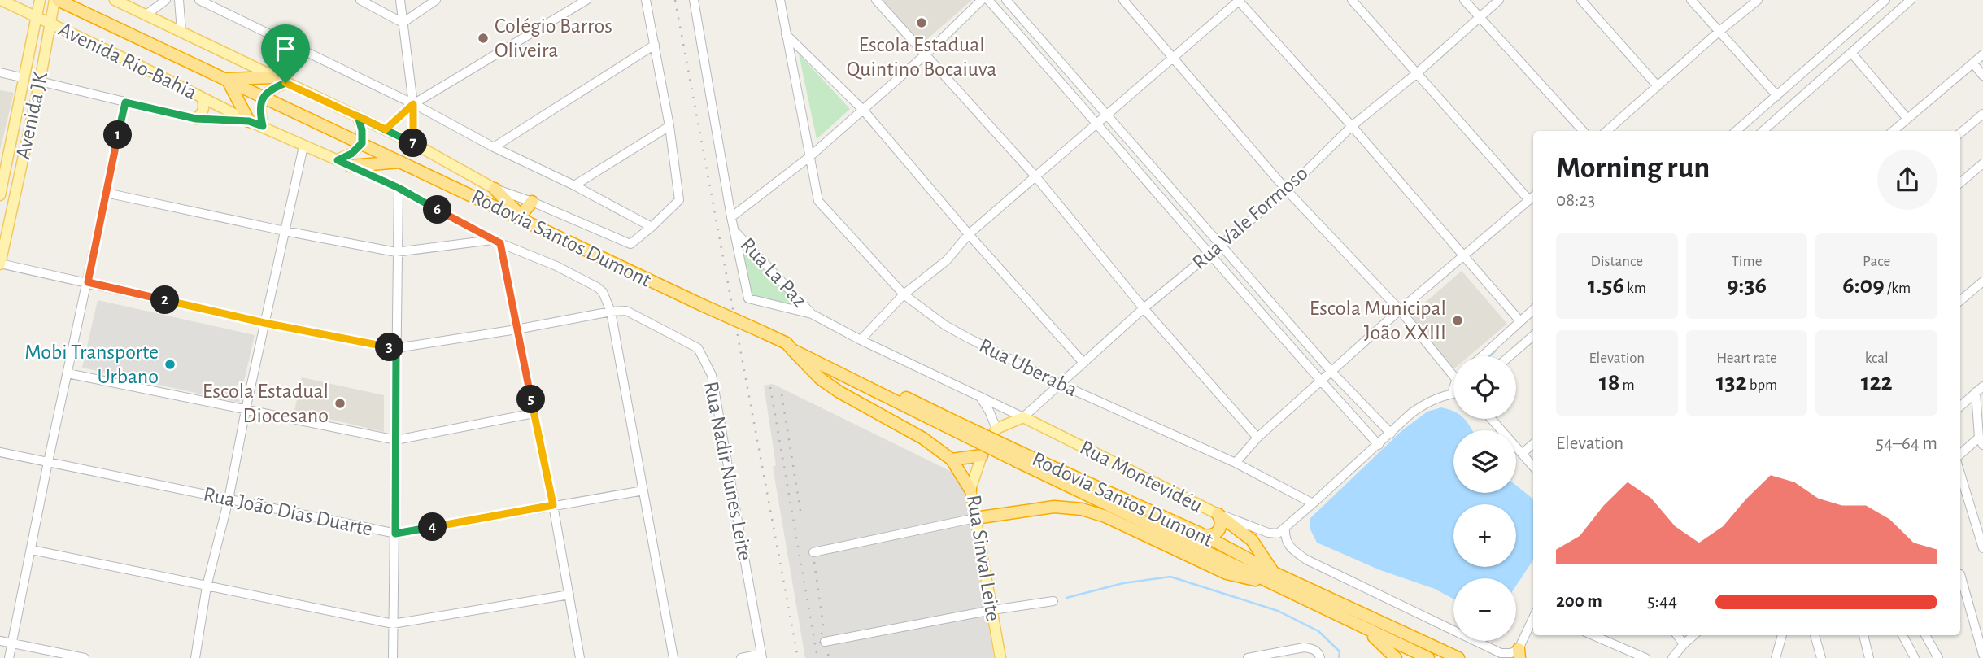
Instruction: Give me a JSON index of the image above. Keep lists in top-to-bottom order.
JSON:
{
  "streets": {
    "highway": ["Rodovia Santos Dumont"],
    "main road": [
      "Avenida Rio-Bahia",
      "Avenida JK",
      "Rua Vale Formoso",
      "Rua Montevidéu",
      "Rua Sinval Leite"
    ],
    "street": [
      "Rua La Paz",
      "Rua Uberaba",
      "Rua Nadir Nunes Leite",
      "Rua João Dias Duarte"
    ]
  },
  "crossings": [
    ["Avenida Rio-Bahia", "Avenida JK"],
    ["Avenida Rio-Bahia", "Rua Nadir Nunes Leite"],
    ["Avenida Rio-Bahia", "Rua João Dias Duarte"],
    ["Avenida JK", "Rodovia Santos Dumont"],
    ["Rua Vale Formoso", "Rua Uberaba"],
    ["Rua Vale Formoso", "Rua Montevidéu"],
    ["Rua Vale Formoso", "Rua Sinval Leite"],
    ["Rua La Paz", "Rua Montevidéu"]
  ],
  "places": [
    "Escola Estadual Quintino Bocaiuva",
    "Colégio Barros Oliveira",
    "Escola Municipal João XXIII",
    "Mobi Transporte Urbano",
    "Escola Estadual Diocesano"
  ],
  "page": {
    "pins": [
      "1",
      "7",
      "6",
      "2",
      "3",
      "5",
      "4"
    ],
    "heading": ["Morning run", "08:23"],
    "stats": [
      ["Distance", "1.56 km"],
      ["Time", "9:36"],
      ["Pace", "6:09 /km"],
      ["Elevation", "18 m"],
      ["Heart rate", "132 bpm"],
      ["kcal", "122"]
    ],
    "map_buttons": ["+", "−"],
    "chart": ["Elevation", "54–64 m"],
    "list": [
      {
        "name": "200 m",
        "note": "5:44"
      }
    ]
  }
}
